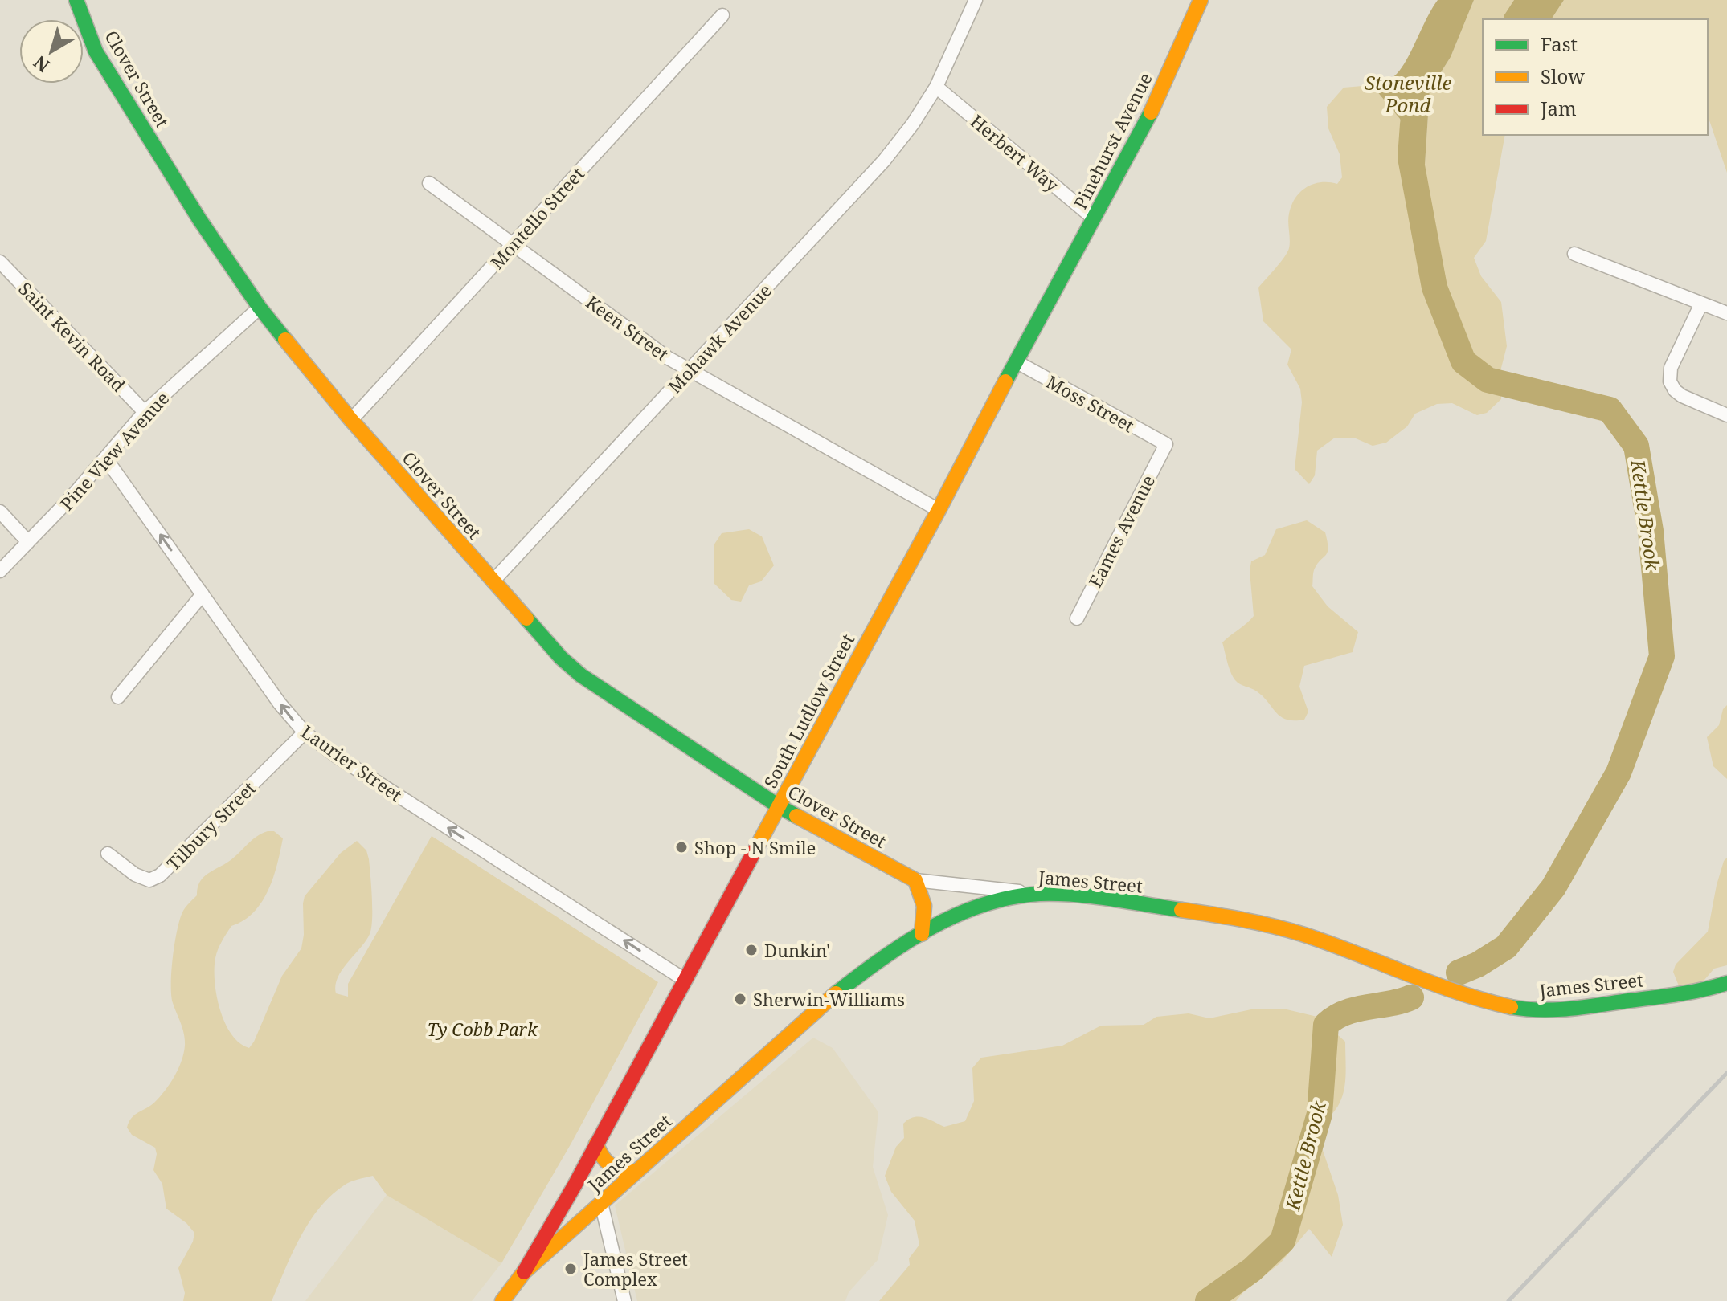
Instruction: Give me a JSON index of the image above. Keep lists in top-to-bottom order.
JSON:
{
  "streets": {
    "street": [
      "Clover Street",
      "Pinehurst Avenue",
      "Herbert Way",
      "Montello Street",
      "Keen Street",
      "Saint Kevin Road",
      "Mohawk Avenue",
      "Moss Street",
      "Pine View Avenue",
      "Eames Avenue",
      "South Ludlow Street",
      "Laurier Street",
      "Tilbury Street",
      "James Street"
    ]
  },
  "crossings": [
    ["Clover Street", "Montello Street"],
    ["Clover Street", "Mohawk Avenue"],
    ["Clover Street", "Pine View Avenue"],
    ["Clover Street", "South Ludlow Street"],
    ["Clover Street", "James Street"],
    ["Pinehurst Avenue", "Herbert Way"],
    ["Pinehurst Avenue", "South Ludlow Street"],
    ["Herbert Way", "Mohawk Avenue"],
    ["Montello Street", "Keen Street"],
    ["Keen Street", "Mohawk Avenue"],
    ["Keen Street", "South Ludlow Street"],
    ["Saint Kevin Road", "Pine View Avenue"],
    ["Moss Street", "Eames Avenue"],
    ["Moss Street", "South Ludlow Street"],
    ["Pine View Avenue", "Laurier Street"],
    ["South Ludlow Street", "Laurier Street"],
    ["South Ludlow Street", "James Street"],
    ["Laurier Street", "Tilbury Street"]
  ],
  "one_way": ["Laurier Street"],
  "water": ["Stoneville Pond", "Kettle Brook"],
  "parks": ["Ty Cobb Park"],
  "places": [
    "Shop - N Smile",
    "Dunkin'",
    "Sherwin-Williams",
    "James Street Complex"
  ],
  "legend": ["Fast", "Slow", "Jam"],
  "north": "bottom left"
}
